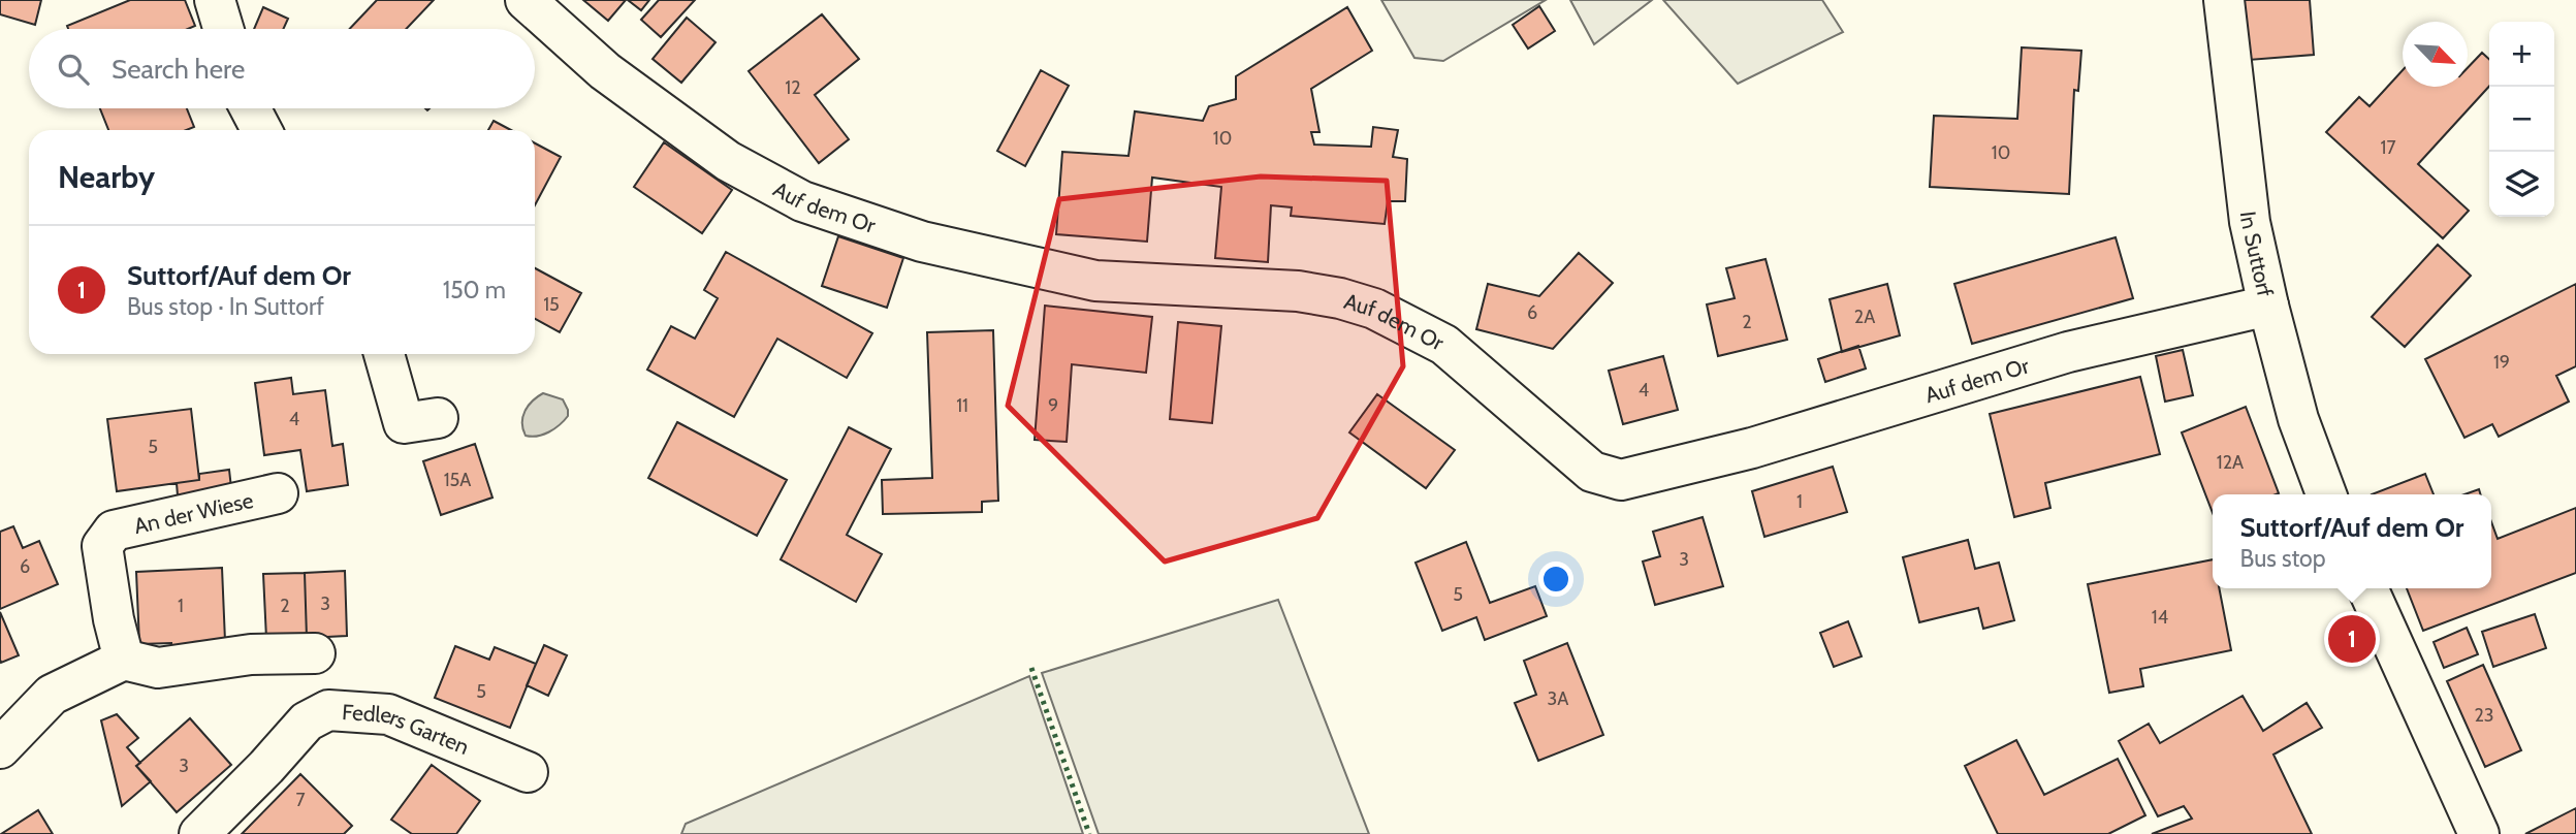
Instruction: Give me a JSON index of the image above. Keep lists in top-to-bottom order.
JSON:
{
  "streets": {
    "street": [
      "Auf dem Or",
      "In Suttorf",
      "An der Wiese",
      "Fedlers Garten"
    ]
  },
  "crossings": [
    ["Auf dem Or", "In Suttorf"]
  ],
  "house_numbers": [
    "12",
    "10",
    "17",
    "10",
    "15",
    "6",
    "2A",
    "2",
    "19",
    "4",
    "11",
    "9",
    "4",
    "5",
    "12A",
    "15A",
    "1",
    "3",
    "6",
    "5",
    "3",
    "1",
    "2",
    "14",
    "5",
    "3A",
    "23",
    "3",
    "7"
  ],
  "north": "bottom right",
  "page": {
    "map_buttons": ["+", "−"],
    "search": "Search here",
    "heading": "Nearby",
    "list": [
      {
        "mark": "1",
        "name": "Suttorf/Auf dem Or",
        "note": "Bus stop · In Suttorf",
        "value": "150 m"
      }
    ],
    "popup": ["Suttorf/Auf dem Or", "Bus stop"],
    "pins": "1"
  }
}
